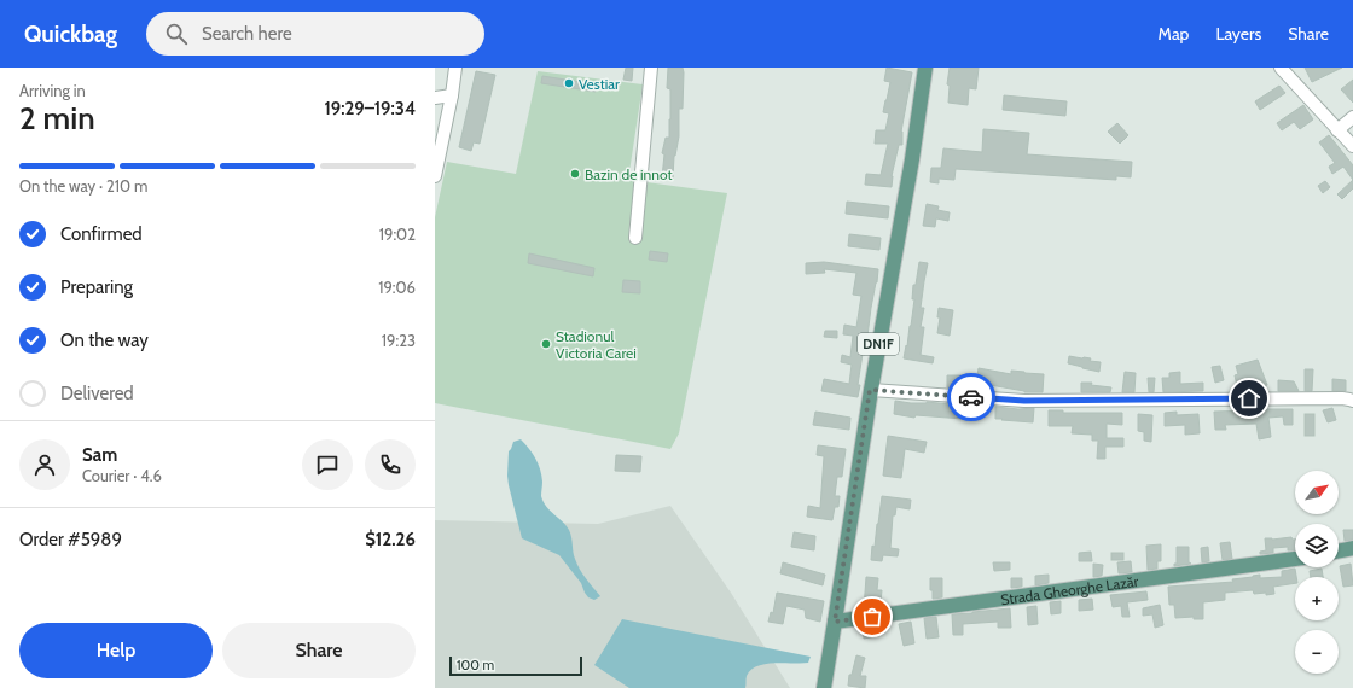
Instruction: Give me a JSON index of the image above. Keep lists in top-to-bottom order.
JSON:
{
  "streets": {
    "main road": ["DN1F", "Strada Gheorghe Lazăr"]
  },
  "crossings": [
    ["DN1F", "Strada Gheorghe Lazăr"]
  ],
  "places": ["Vestiar", "Bazin de innot", "Stadionul Victoria Carei"],
  "scale_bar": "100 m",
  "north": "top right",
  "page": {
    "header": "Quickbag",
    "search": "Search here",
    "nav": ["Map", "Layers", "Share"],
    "heading": ["2 min", "Arriving in", "19:29–19:34"],
    "panel": [
      "Sam",
      "Courier · 4.6",
      "Order #5989",
      "$12.26"
    ],
    "bar": "On the way · 210 m",
    "list": [
      ["Confirmed", "19:02"],
      ["Preparing", "19:06"],
      ["On the way", "19:23"],
      "Delivered"
    ],
    "map_buttons": ["+", "−"],
    "buttons": ["Help", "Share"],
    "scale": "100 m"
  }
}
